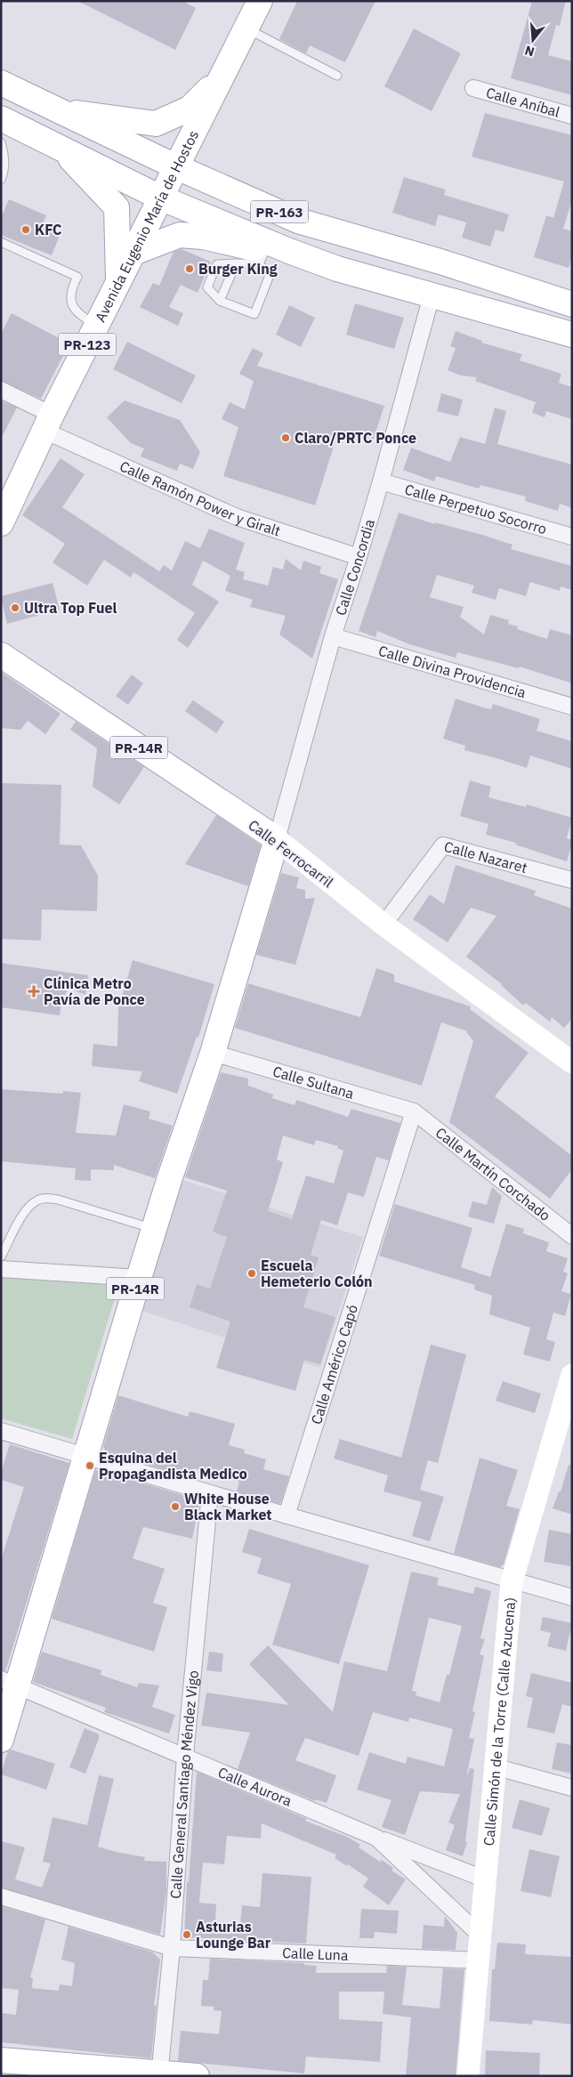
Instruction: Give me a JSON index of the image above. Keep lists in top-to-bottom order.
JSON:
{
  "streets": {
    "main road": [
      "PR-163",
      "Avenida Eugenio María de Hostos",
      "PR-123",
      "PR-14R",
      "Calle Ferrocarril"
    ],
    "street": [
      "Calle Aníbal",
      "Calle Ramón Power y Giralt",
      "Calle Perpetuo Socorro",
      "Calle Concordia",
      "Calle Divina Providencia",
      "Calle Nazaret",
      "Calle Sultana",
      "Calle Martín Corchado",
      "Calle Américo Capó",
      "Calle Simón de la Torre (Calle Azucena)",
      "Calle General Santiago Méndez Vigo",
      "Calle Aurora",
      "Calle Luna"
    ]
  },
  "crossings": [
    ["PR-163", "Avenida Eugenio María de Hostos"],
    ["PR-163", "Calle Concordia"],
    ["Avenida Eugenio María de Hostos", "Calle Ramón Power y Giralt"],
    ["Calle Ramón Power y Giralt", "Calle Concordia"],
    ["Calle Perpetuo Socorro", "Calle Concordia"],
    ["Calle Concordia", "Calle Divina Providencia"],
    ["Calle Concordia", "PR-14R"],
    ["Calle Concordia", "Calle Ferrocarril"],
    ["PR-14R", "Calle Ferrocarril"],
    ["PR-14R", "Calle Sultana"],
    ["PR-14R", "Calle Aurora"],
    ["Calle Ferrocarril", "Calle Nazaret"],
    ["Calle Sultana", "Calle Martín Corchado"],
    ["Calle Sultana", "Calle Américo Capó"],
    ["Calle Martín Corchado", "Calle Américo Capó"],
    ["Calle Simón de la Torre (Calle Azucena)", "Calle Aurora"],
    ["Calle Simón de la Torre (Calle Azucena)", "Calle Luna"],
    ["Calle General Santiago Méndez Vigo", "Calle Aurora"],
    ["Calle General Santiago Méndez Vigo", "Calle Luna"]
  ],
  "places": {
    "other": [
      "KFC",
      "Burger King",
      "Claro/PRTC Ponce",
      "Ultra Top Fuel",
      "Escuela Hemeterio Colón",
      "Esquina del Propagandista Medico",
      "White House Black Market",
      "Asturias Lounge Bar"
    ],
    "health": ["Clínica Metro Pavía de Ponce"]
  },
  "north": "bottom"
}
